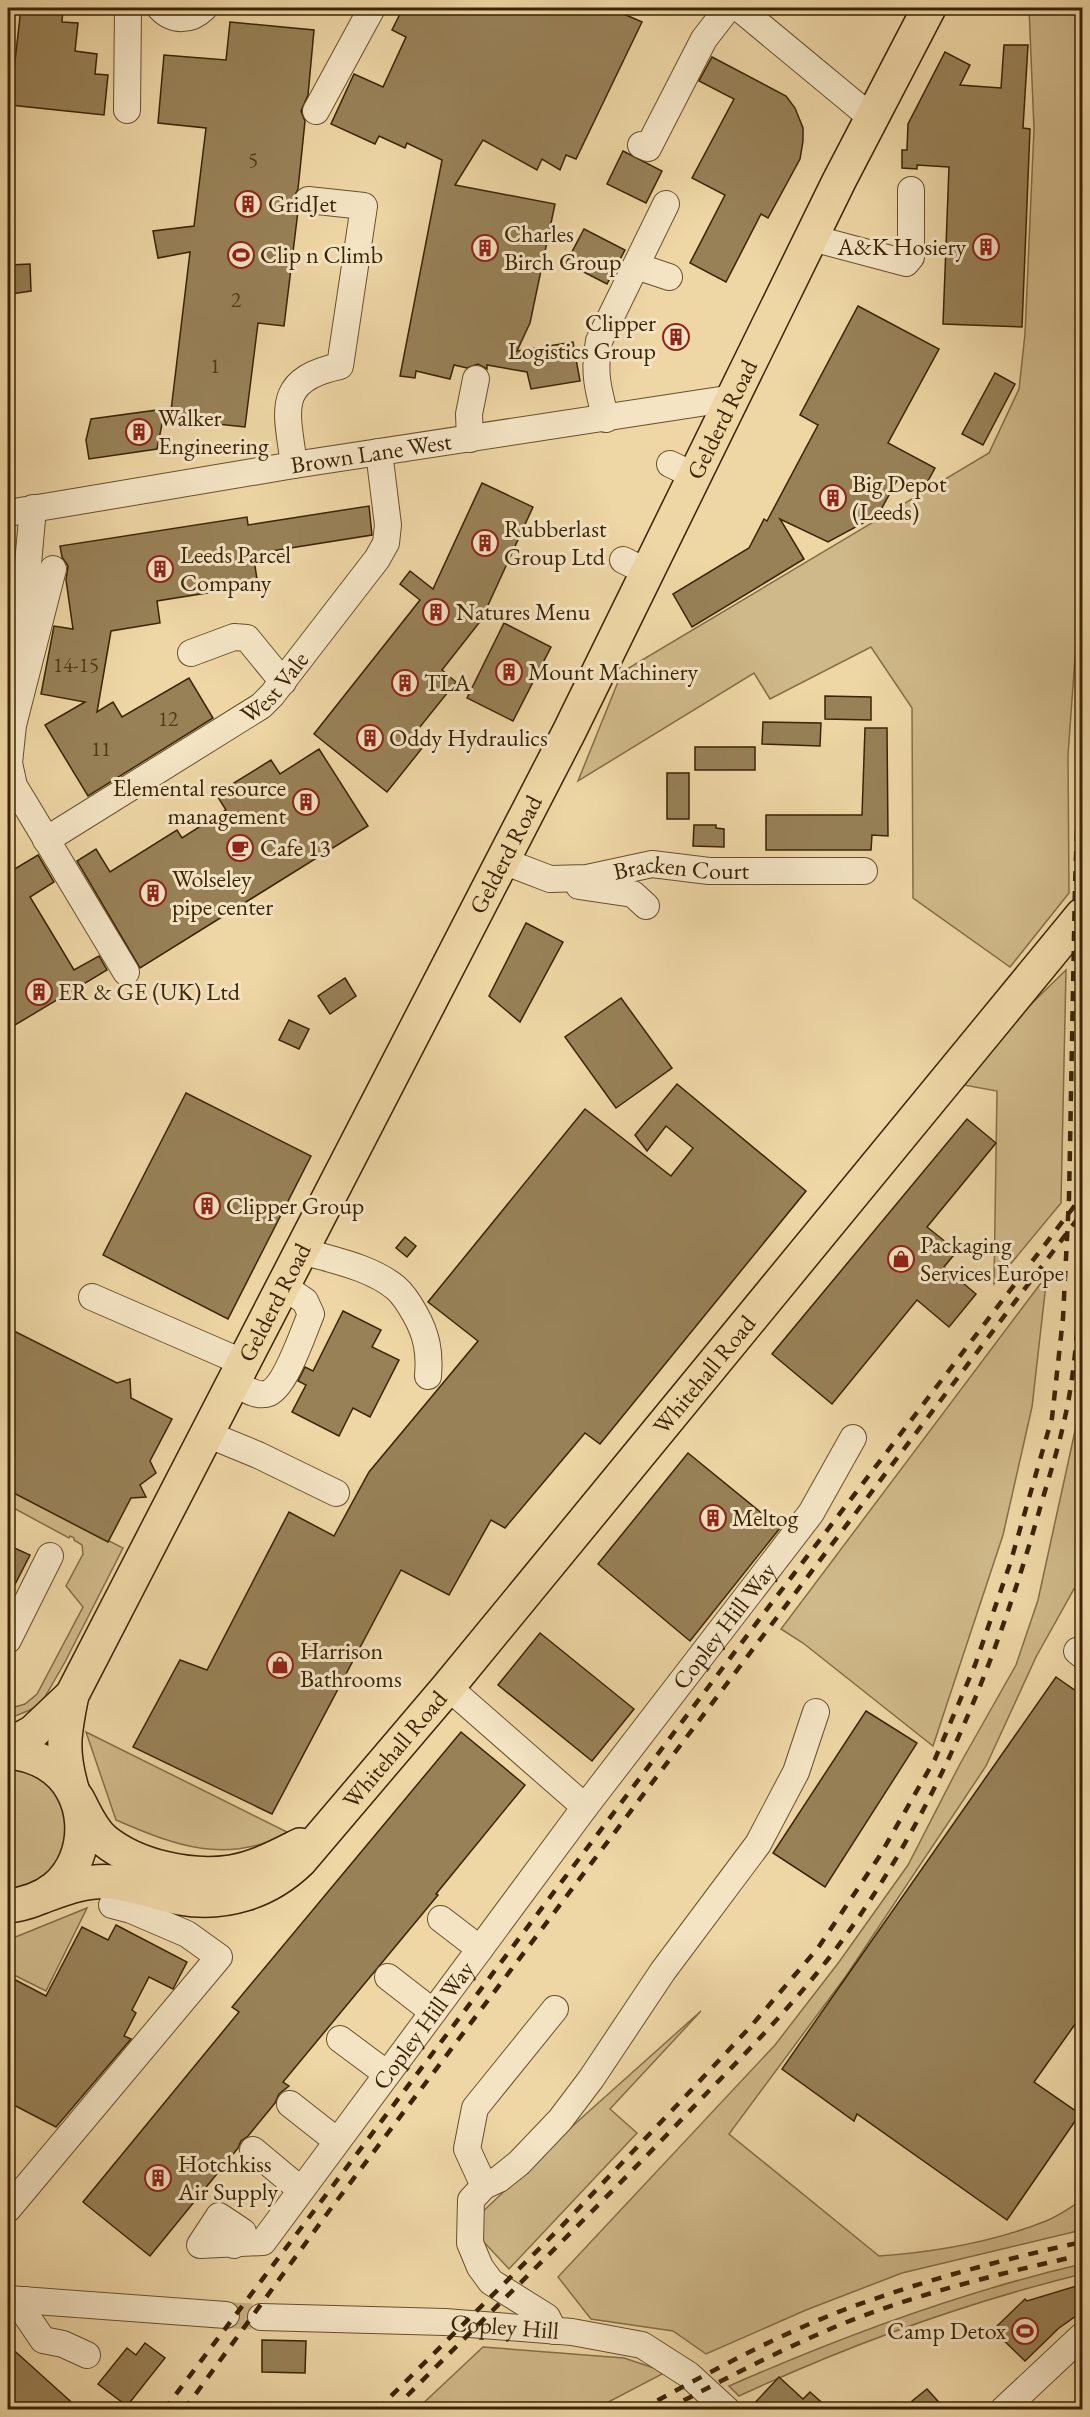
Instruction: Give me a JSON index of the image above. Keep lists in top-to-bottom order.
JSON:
{
  "streets": {
    "main road": ["Gelderd Road", "Whitehall Road"],
    "street": [
      "Brown Lane West",
      "West Vale",
      "Bracken Court",
      "Copley Hill Way",
      "Copley Hill"
    ]
  },
  "crossings": [
    ["Gelderd Road", "Brown Lane West"],
    ["Gelderd Road", "Bracken Court"],
    ["Gelderd Road", "Whitehall Road"],
    ["Brown Lane West", "West Vale"]
  ],
  "places": {
    "building": [
      "GridJet",
      "A&K Hosiery",
      "Charles Birch Group",
      "Clipper Logistics Group",
      "Walker Engineering",
      "Big Depot (Leeds)",
      "Rubberlast Group Ltd",
      "Leeds Parcel Company",
      "Natures Menu",
      "Mount Machinery",
      "TLA",
      "Oddy Hydraulics",
      "Elemental resource management",
      "Wolseley pipe center",
      "ER & GE (UK) Ltd",
      "Clipper Group",
      "Meltog",
      "Hotchkiss Air Supply"
    ],
    "sports": ["Clip n Climb", "Camp Detox"],
    "cafe": ["Cafe 13"],
    "shop": ["Packaging Services Europe", "Harrison Bathrooms"]
  },
  "house_numbers": [
    "5",
    "2",
    "1",
    "14-15",
    "12",
    "11"
  ]
}
